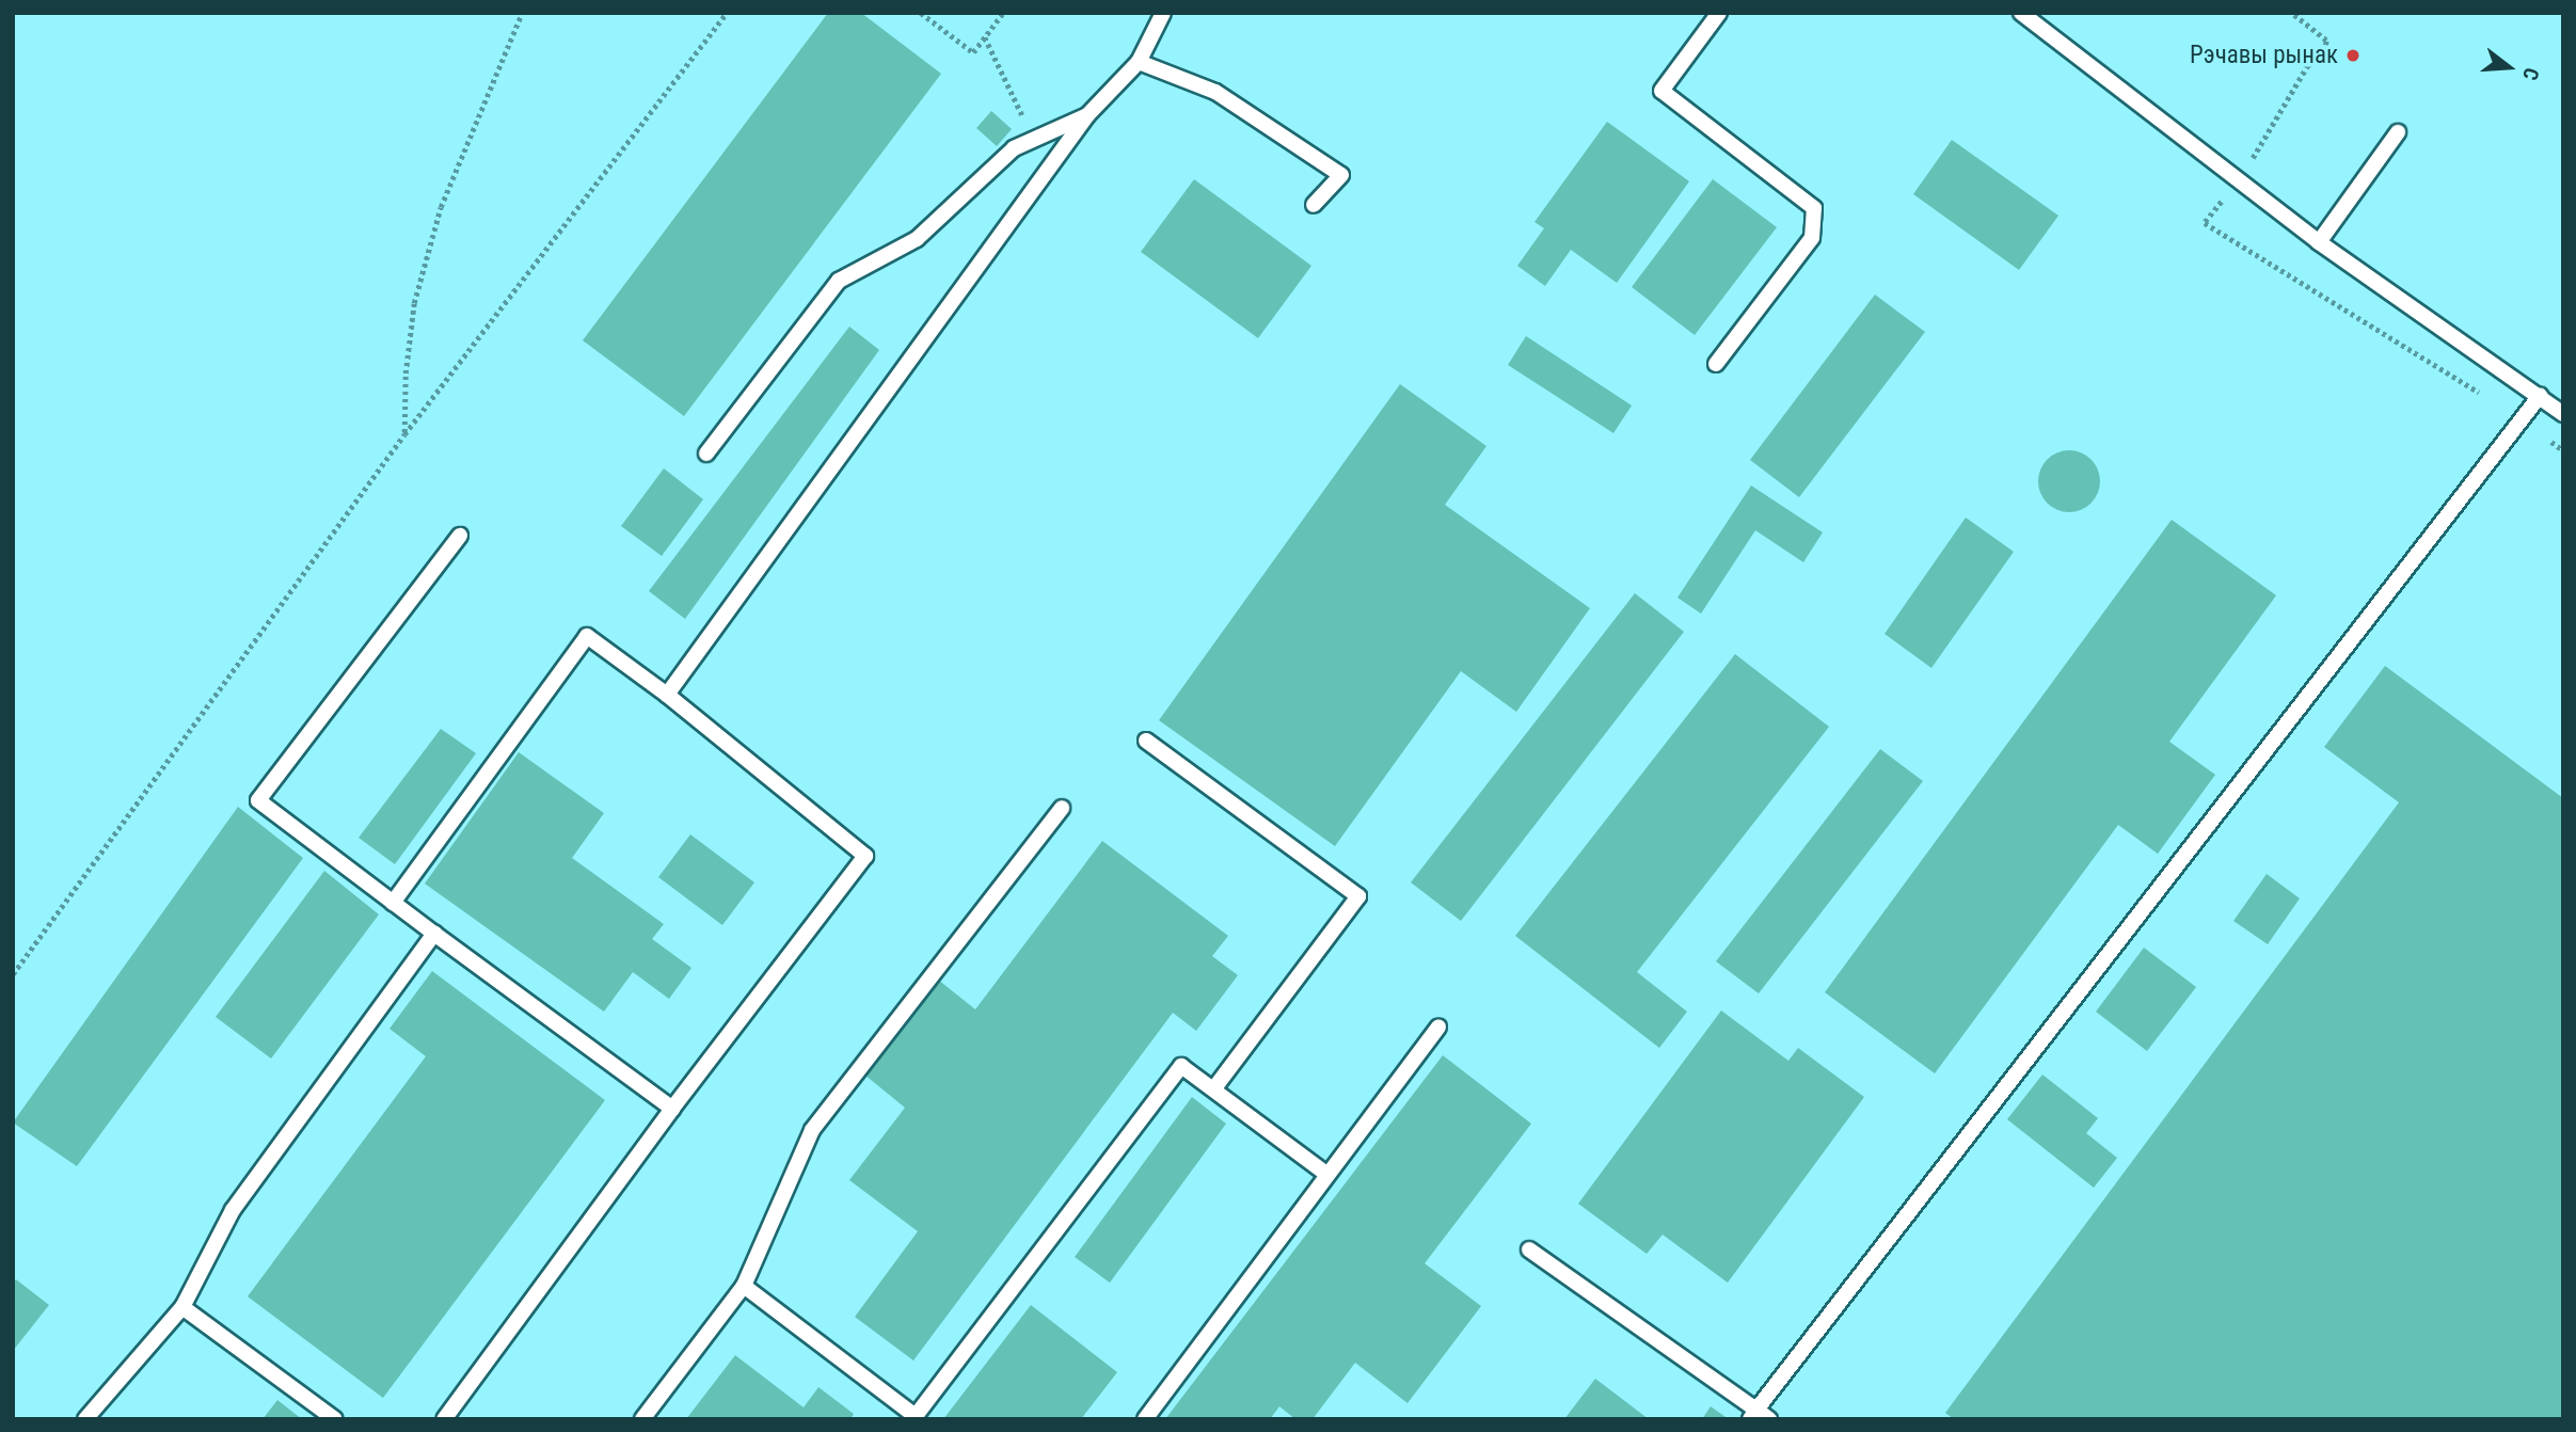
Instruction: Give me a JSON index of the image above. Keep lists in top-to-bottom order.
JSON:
{
  "places": ["Рэчавы рынак"],
  "north": "right"
}
